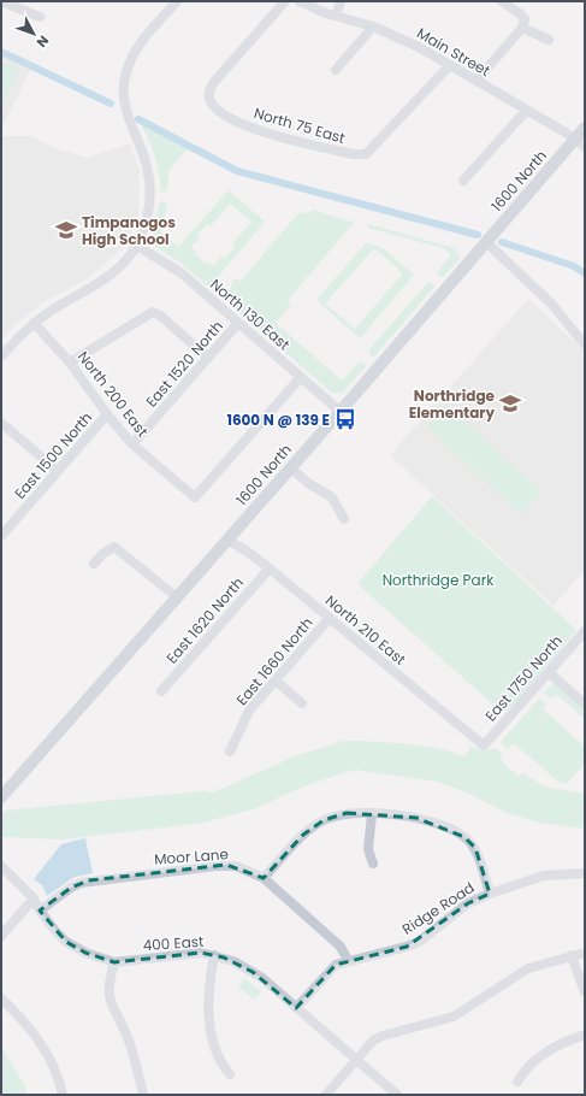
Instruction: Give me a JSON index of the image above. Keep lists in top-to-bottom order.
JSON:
{
  "streets": {
    "main road": ["1600 North"],
    "street": [
      "Main Street",
      "North 75 East",
      "North 130 East",
      "East 1520 North",
      "North 200 East",
      "East 1500 North",
      "East 1620 North",
      "North 210 East",
      "East 1660 North",
      "East 1750 North",
      "Moor Lane",
      "Ridge Road",
      "400 East"
    ]
  },
  "crossings": [
    ["Main Street", "North 75 East"],
    ["Main Street", "1600 North"],
    ["1600 North", "North 130 East"],
    ["1600 North", "North 210 East"],
    ["North 130 East", "East 1520 North"],
    ["North 130 East", "North 200 East"],
    ["East 1520 North", "North 200 East"],
    ["North 200 East", "East 1500 North"],
    ["East 1620 North", "North 210 East"],
    ["North 210 East", "East 1660 North"],
    ["North 210 East", "East 1750 North"],
    ["Moor Lane", "Ridge Road"],
    ["Moor Lane", "400 East"],
    ["Ridge Road", "400 East"]
  ],
  "parks": ["Northridge Park"],
  "places": {
    "school or university": ["Timpanogos High School", "Northridge Elementary"],
    "bus stop": ["1600 N @ 139 E"]
  },
  "north": "bottom right"
}
